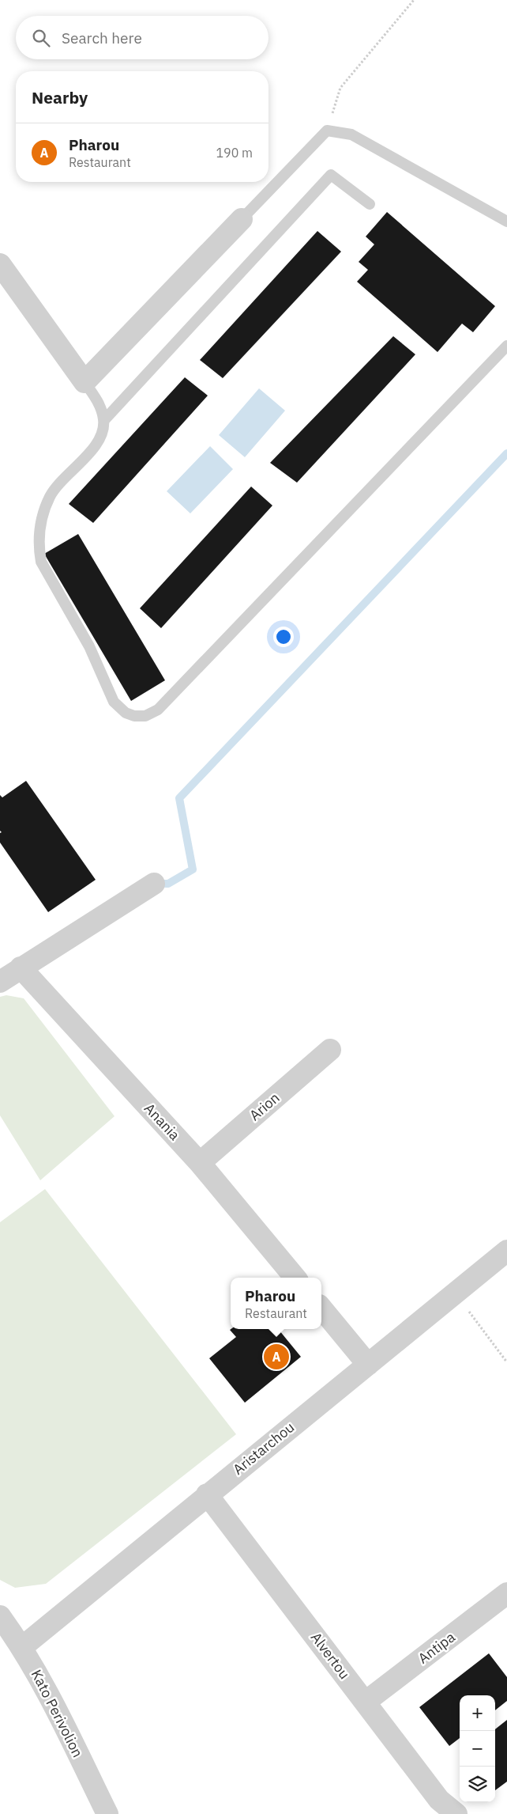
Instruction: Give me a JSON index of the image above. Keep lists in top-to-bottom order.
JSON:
{
  "streets": {
    "street": [
      "Arion",
      "Anania",
      "Aristarchou",
      "Antipa",
      "Alvertou",
      "Kato Perivolion"
    ]
  },
  "crossings": [
    ["Arion", "Anania"],
    ["Aristarchou", "Alvertou"],
    ["Aristarchou", "Kato Perivolion"],
    ["Antipa", "Alvertou"]
  ],
  "page": {
    "search": "Search here",
    "heading": "Nearby",
    "list": [
      {
        "mark": "A",
        "name": "Pharou",
        "note": "Restaurant",
        "value": "190 m"
      }
    ],
    "popup": ["Pharou", "Restaurant"],
    "pins": "A",
    "map_buttons": ["+", "−"]
  }
}
